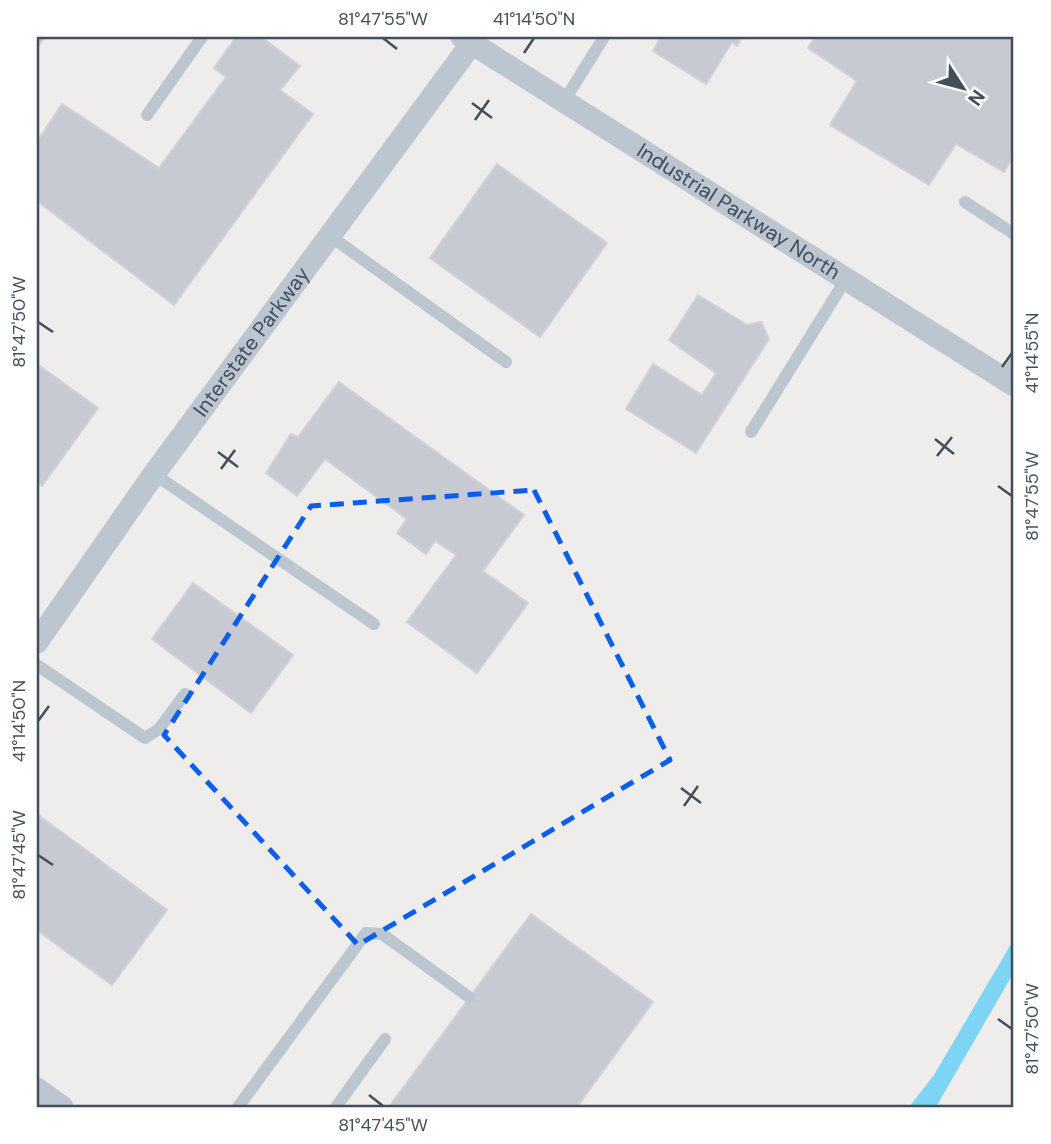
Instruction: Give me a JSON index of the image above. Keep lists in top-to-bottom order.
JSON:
{
  "streets": {
    "street": ["Industrial Parkway North", "Interstate Parkway"]
  },
  "crossings": [
    ["Industrial Parkway North", "Interstate Parkway"]
  ],
  "north": "bottom right",
  "coordinates": [
    "81°47'55\"W",
    "41°14'50\"N",
    "81°47'50\"W",
    "41°14'55\"N",
    "81°47'45\"W"
  ]
}
